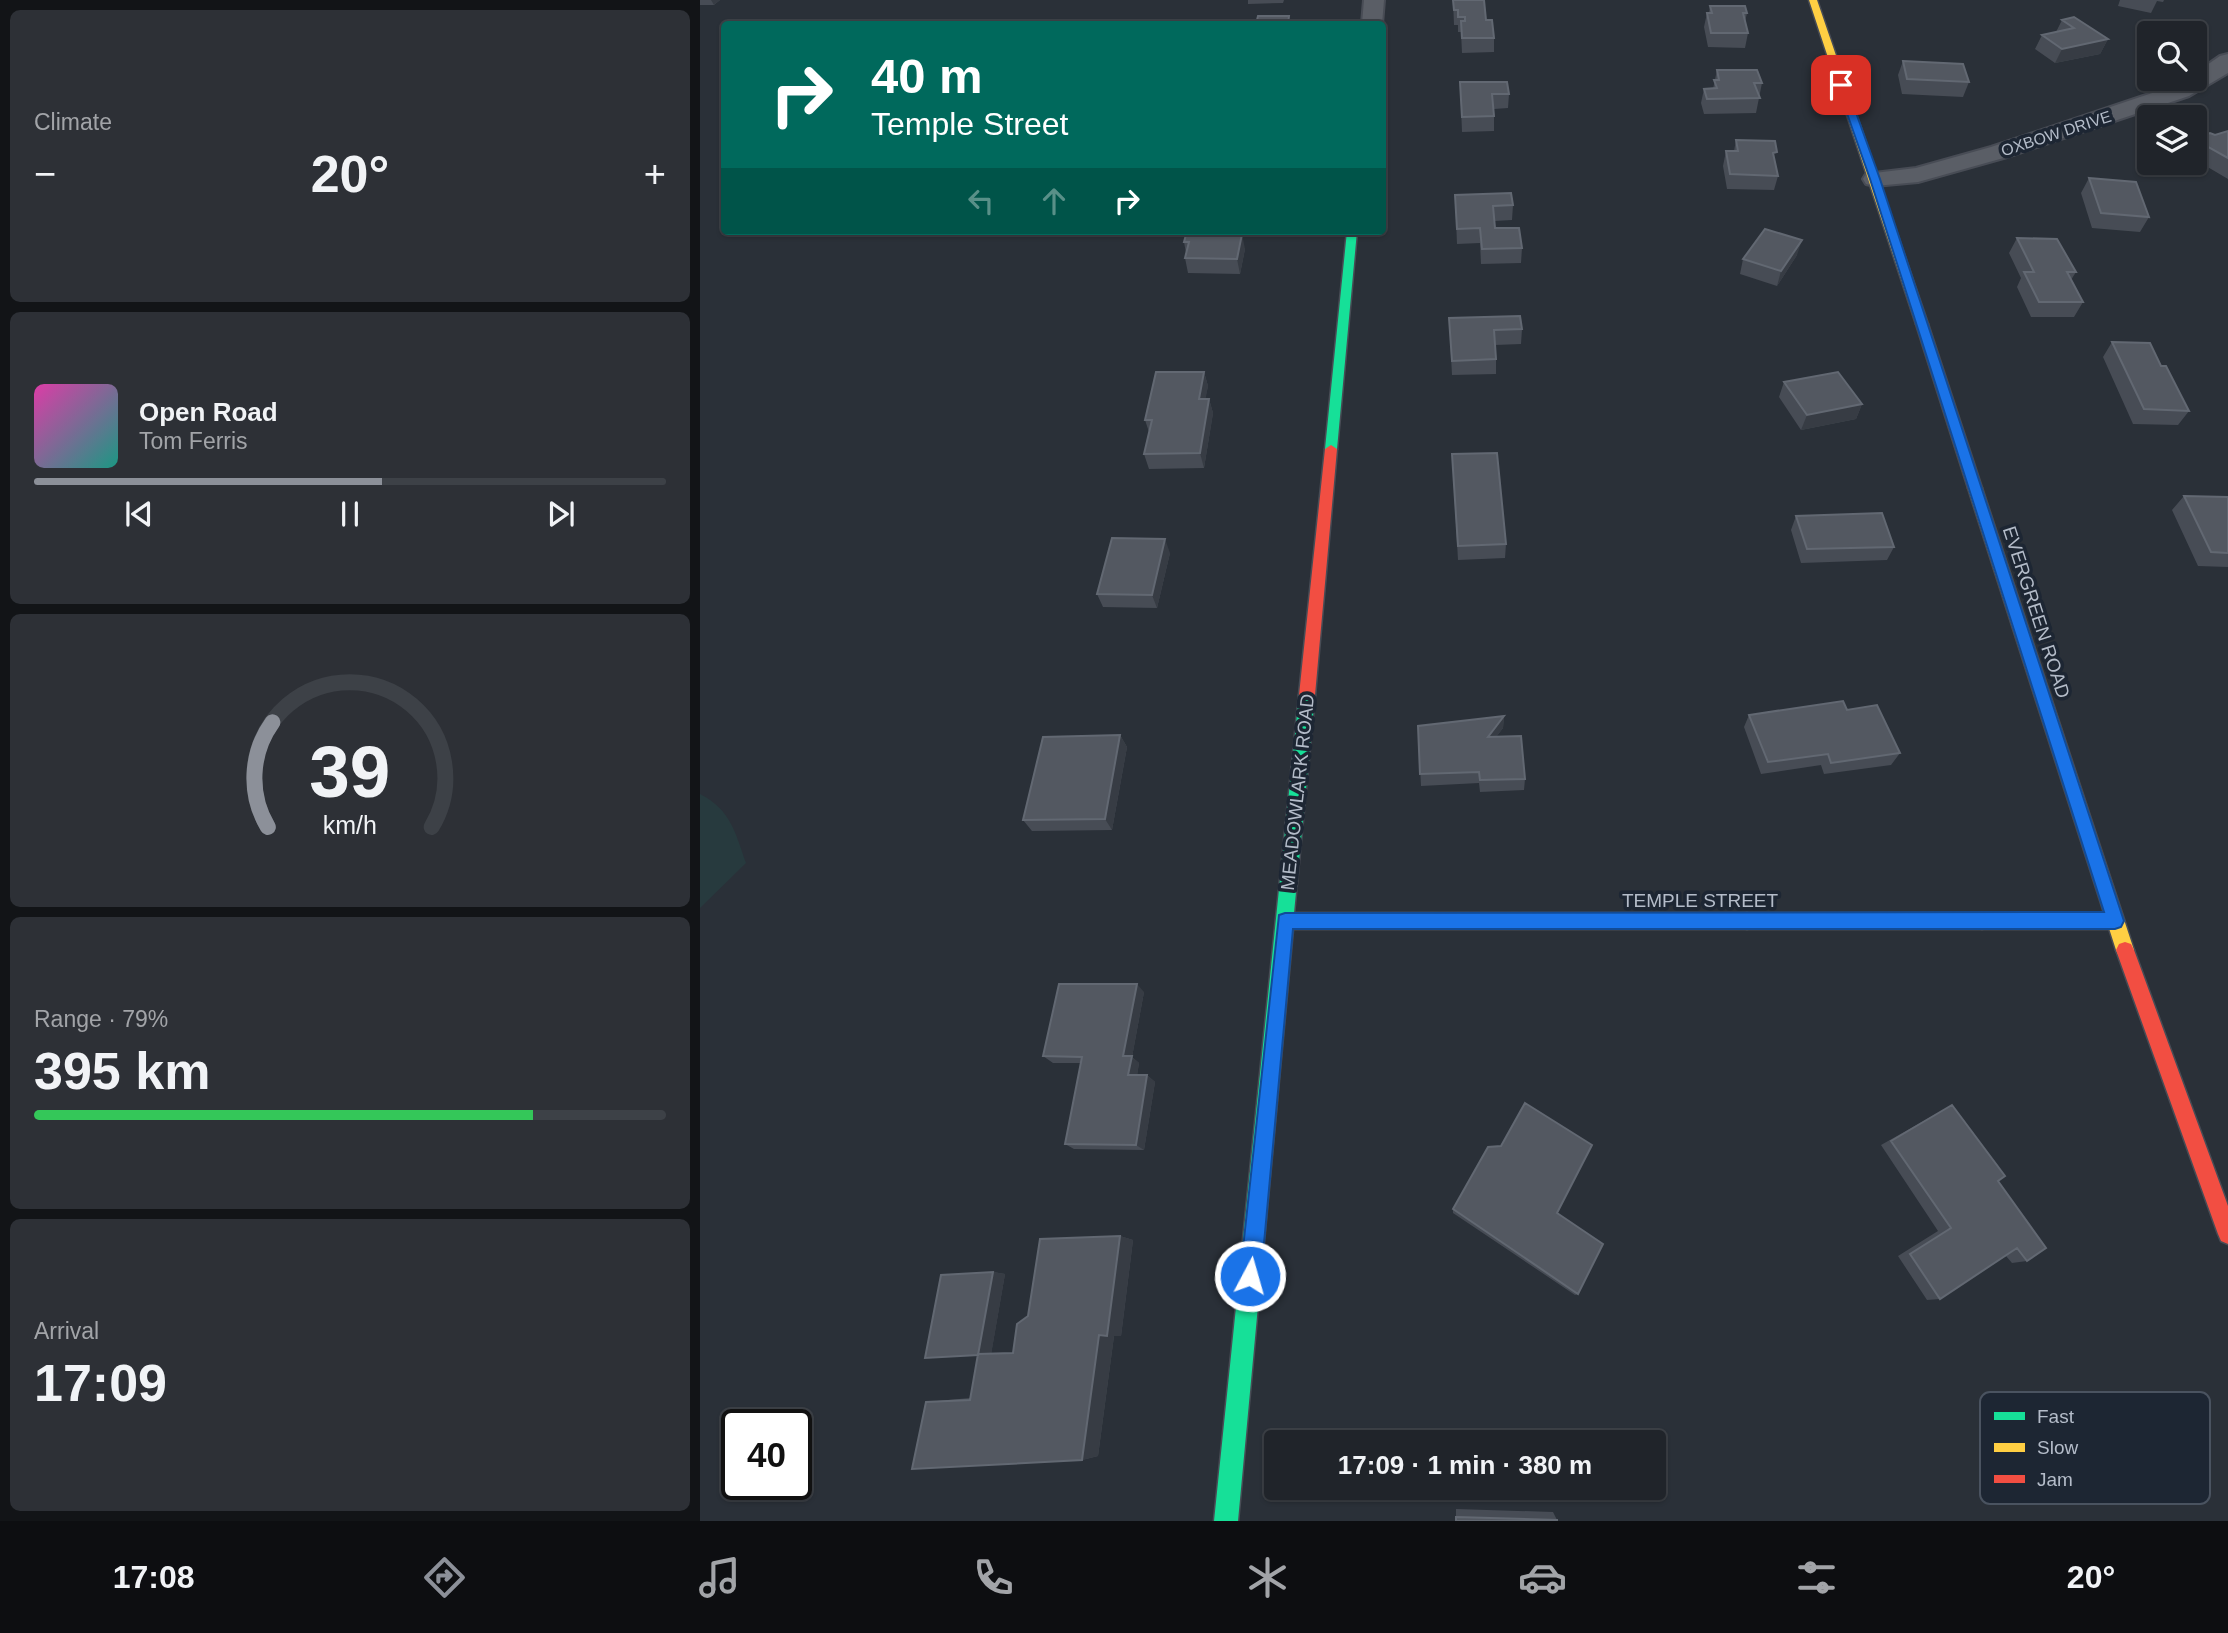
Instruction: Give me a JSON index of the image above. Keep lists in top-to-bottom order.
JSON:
{
  "streets": {
    "street": [
      "OXBOW DRIVE",
      "EVERGREEN ROAD",
      "MEADOWLARK ROAD",
      "TEMPLE STREET"
    ]
  },
  "crossings": [
    ["OXBOW DRIVE", "EVERGREEN ROAD"],
    ["EVERGREEN ROAD", "TEMPLE STREET"],
    ["MEADOWLARK ROAD", "TEMPLE STREET"]
  ],
  "legend": ["Fast", "Slow", "Jam"],
  "page": {
    "tile": [
      "Climate",
      ["Range · 79%", "395 km"],
      ["Arrival", "17:09"]
    ],
    "turn": ["40 m", "Temple Street"],
    "heat": ["−", "20°", "+"],
    "song": ["Open Road", "Tom Ferris"],
    "limit": "40",
    "trip": "17:09 · 1 min · 380 m",
    "tabs": ["17:08", "20°"],
    "gauge": ["39", "km/h"]
  }
}
